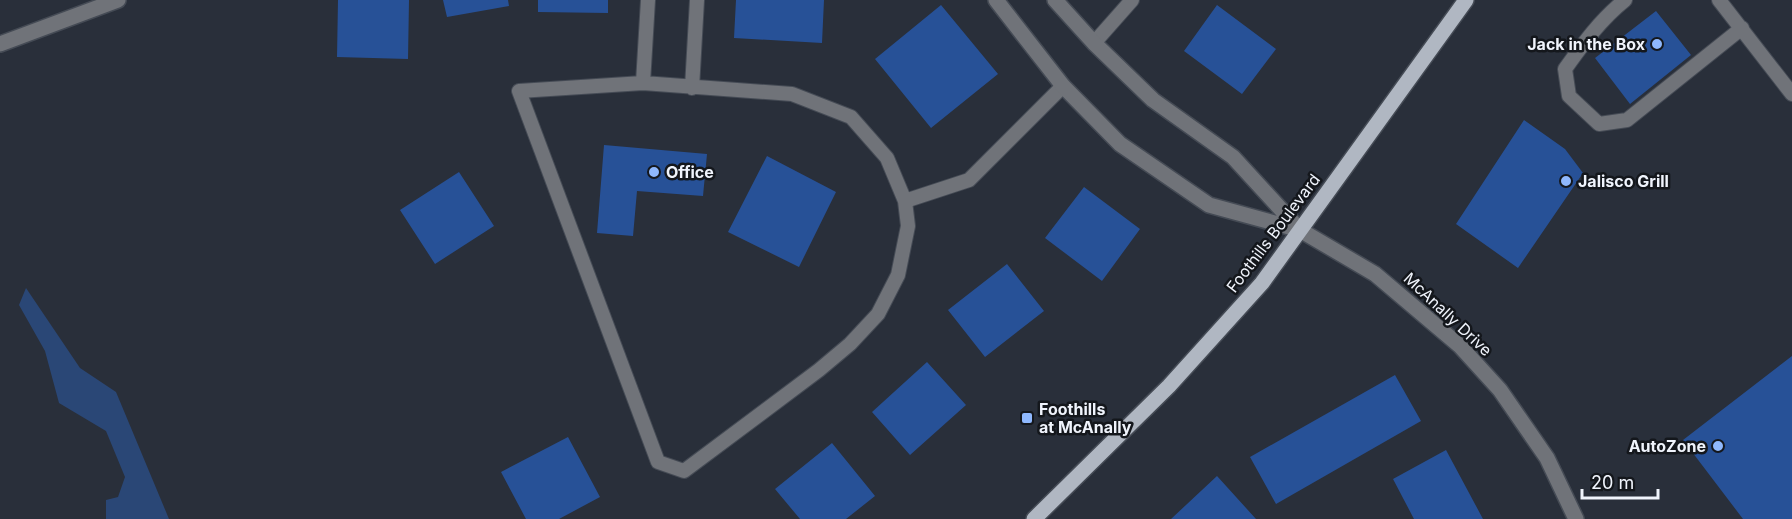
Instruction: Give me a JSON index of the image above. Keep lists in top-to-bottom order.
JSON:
{
  "streets": {
    "main road": ["Foothills Boulevard"],
    "street": ["McAnally Drive"]
  },
  "crossings": [
    ["Foothills Boulevard", "McAnally Drive"]
  ],
  "places": {
    "other": [
      "Jack in the Box",
      "Office",
      "Jalisco Grill",
      "AutoZone"
    ],
    "transit": ["Foothills at McAnally"]
  },
  "scale_bar": "20 m"
}
